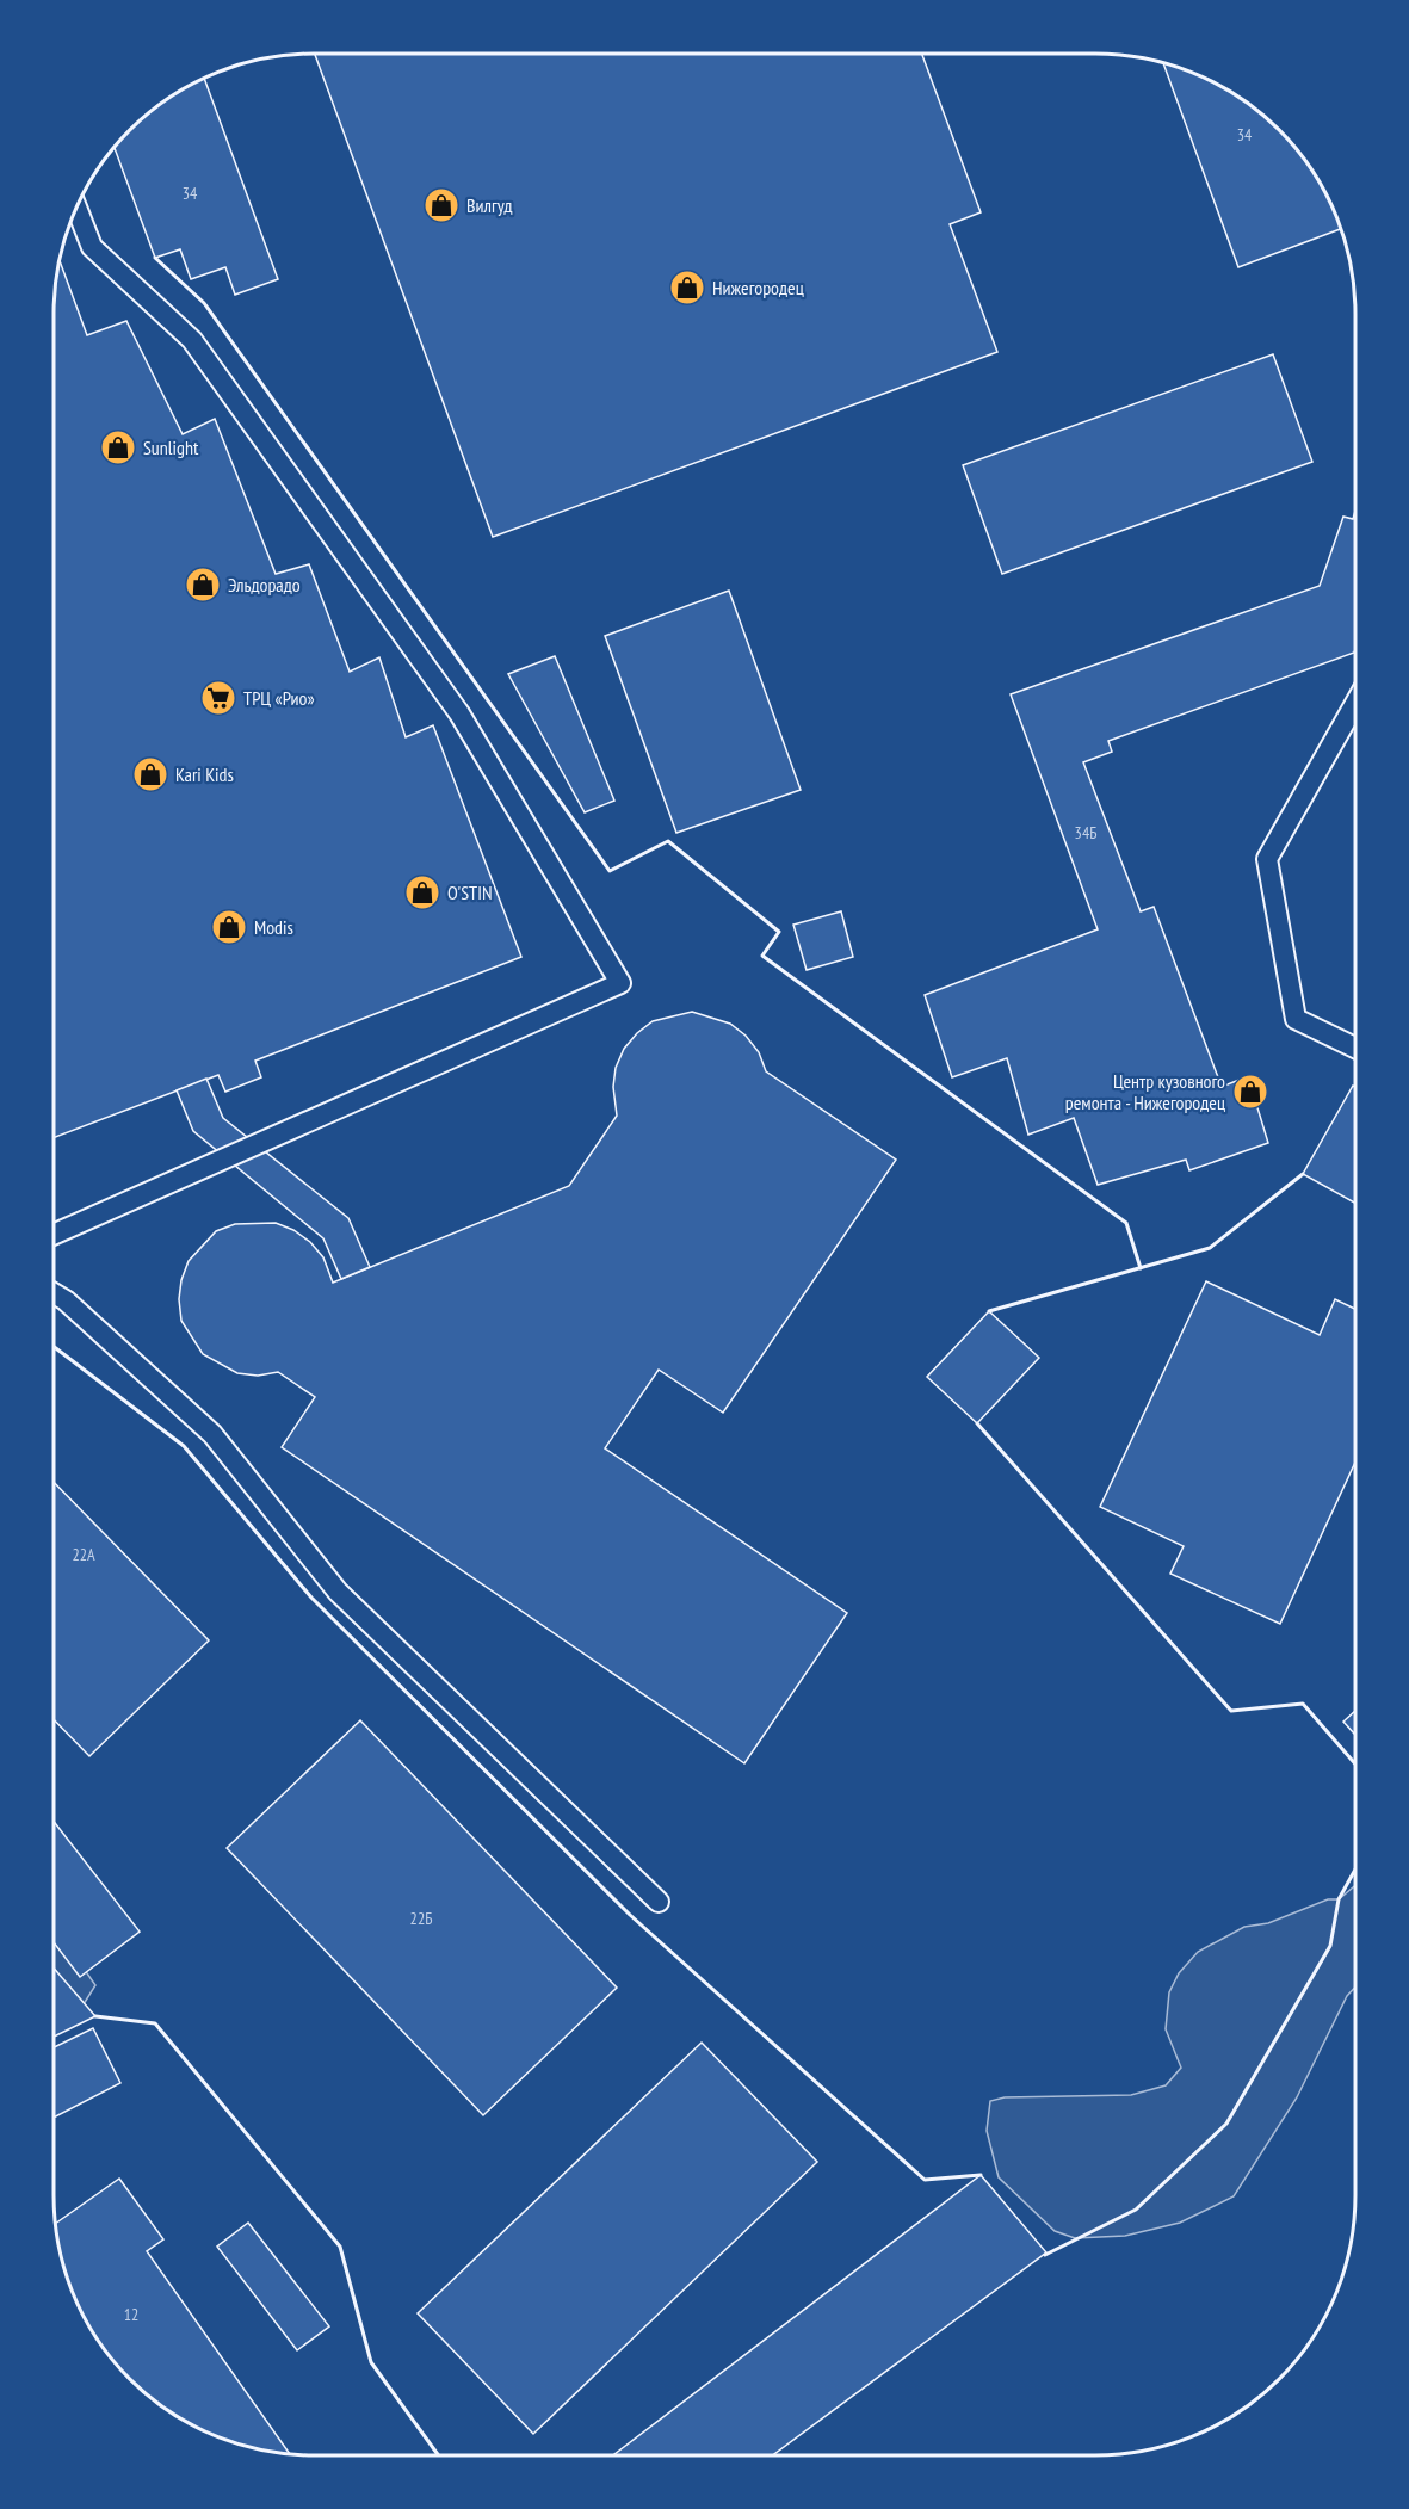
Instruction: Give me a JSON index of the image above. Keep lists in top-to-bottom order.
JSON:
{
  "places": {
    "shop": [
      "Вилгуд",
      "Нижегородец",
      "Sunlight",
      "Эльдорадо",
      "Kari Kids",
      "O'STIN",
      "Modis",
      "Центр кузовного ремонта - Нижегородец"
    ],
    "supermarket": ["ТРЦ «Рио»"]
  },
  "house_numbers": [
    "34",
    "34",
    "34Б",
    "22А",
    "22Б",
    "12"
  ]
}
